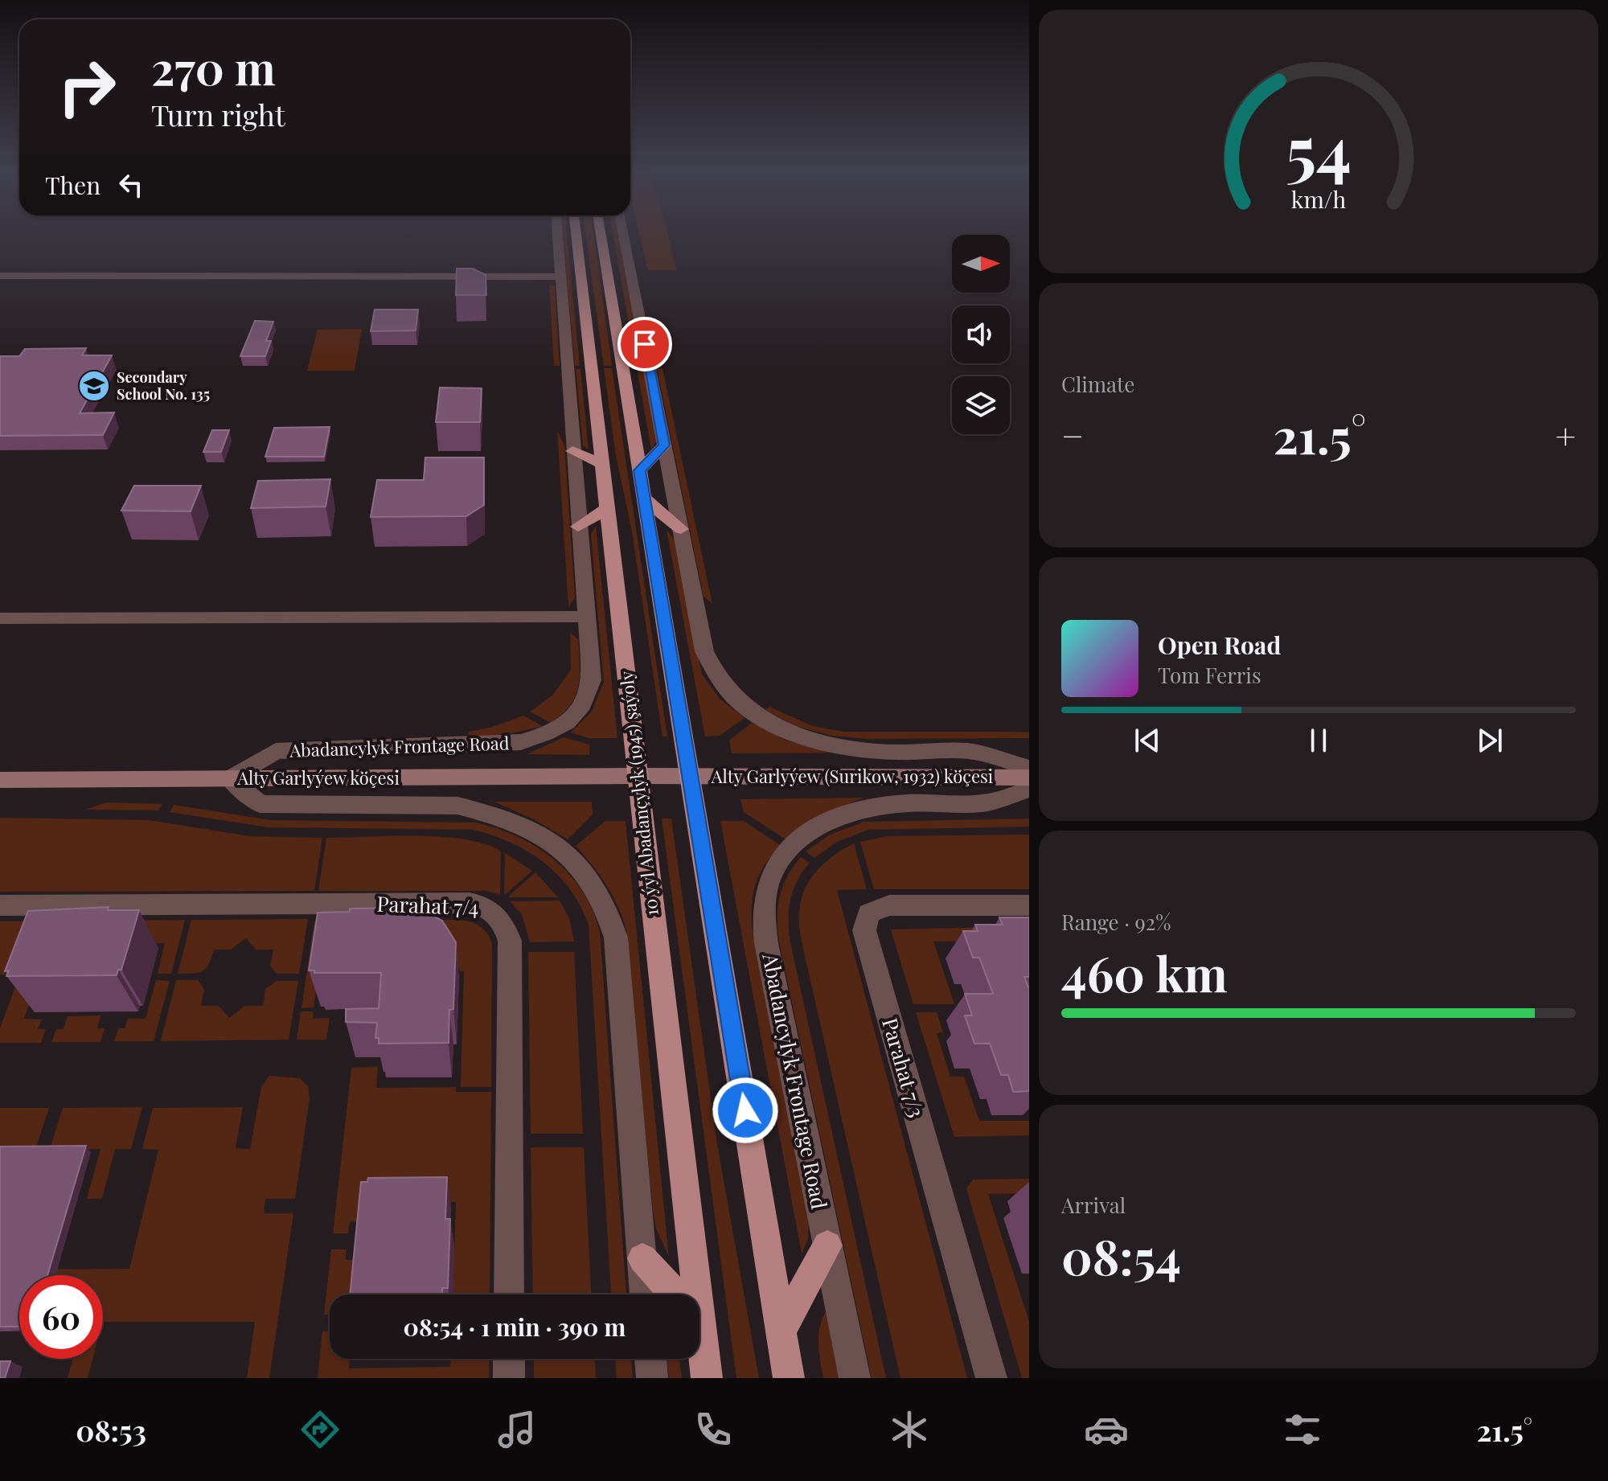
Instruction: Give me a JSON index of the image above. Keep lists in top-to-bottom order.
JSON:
{
  "streets": {
    "main road": ["10 ýyl Abadançylyk (1945) şaýoly"],
    "street": [
      "Abadancylyk Frontage Road",
      "Alty Garlyýew (Surikow, 1932) köçesi",
      "Alty Garlyýew köçesi",
      "Parahat 7/4",
      "Parahat 7/3"
    ]
  },
  "crossings": [
    ["Abadancylyk Frontage Road", "Alty Garlyýew köçesi"],
    ["Alty Garlyýew (Surikow, 1932) köçesi", "Alty Garlyýew köçesi"],
    ["Alty Garlyýew (Surikow, 1932) köçesi", "10 ýyl Abadançylyk (1945) şaýoly"],
    ["Alty Garlyýew köçesi", "10 ýyl Abadançylyk (1945) şaýoly"]
  ],
  "places": {
    "school or university": ["Secondary School No. 135"]
  },
  "north": "right",
  "page": {
    "turn": ["270 m", "Turn right"],
    "then": "Then",
    "tile": [
      "Climate",
      ["Range · 92%", "460 km"],
      ["Arrival", "08:54"]
    ],
    "heat": ["−", "21.5°", "+"],
    "song": ["Open Road", "Tom Ferris"],
    "limit": "60",
    "trip": "08:54 · 1 min · 390 m",
    "tabs": ["08:53", "21.5°"],
    "gauge": ["54", "km/h"]
  }
}
